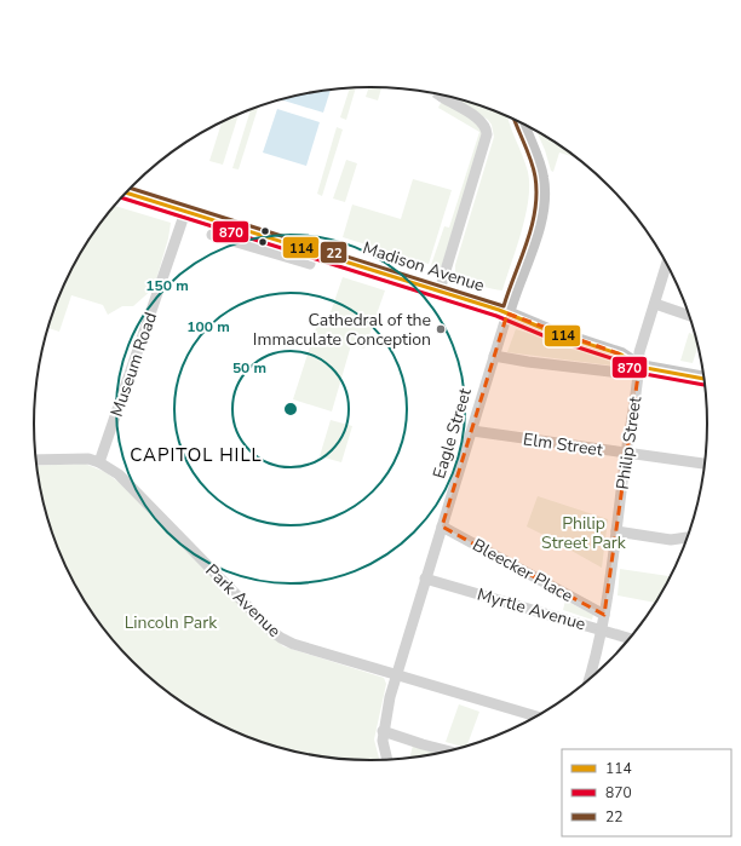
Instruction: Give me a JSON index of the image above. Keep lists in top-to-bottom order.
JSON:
{
  "streets": {
    "main road": ["Madison Avenue", "Eagle Street"],
    "street": [
      "Museum Road",
      "Philip Street",
      "Elm Street",
      "Bleecker Place",
      "Park Avenue",
      "Myrtle Avenue"
    ]
  },
  "crossings": [
    ["Madison Avenue", "Eagle Street"],
    ["Madison Avenue", "Philip Street"],
    ["Museum Road", "Park Avenue"],
    ["Eagle Street", "Elm Street"],
    ["Eagle Street", "Bleecker Place"],
    ["Eagle Street", "Park Avenue"],
    ["Eagle Street", "Myrtle Avenue"],
    ["Philip Street", "Elm Street"],
    ["Philip Street", "Bleecker Place"],
    ["Philip Street", "Myrtle Avenue"]
  ],
  "districts": ["CAPITOL HILL"],
  "parks": ["Philip Street Park", "Lincoln Park"],
  "places": ["Cathedral of the Immaculate Conception"],
  "lines": ["transit line 22", "transit line 114", "transit line 870"],
  "legend": ["114", "870", "22"],
  "rings": ["150 m", "100 m", "50 m"]
}
